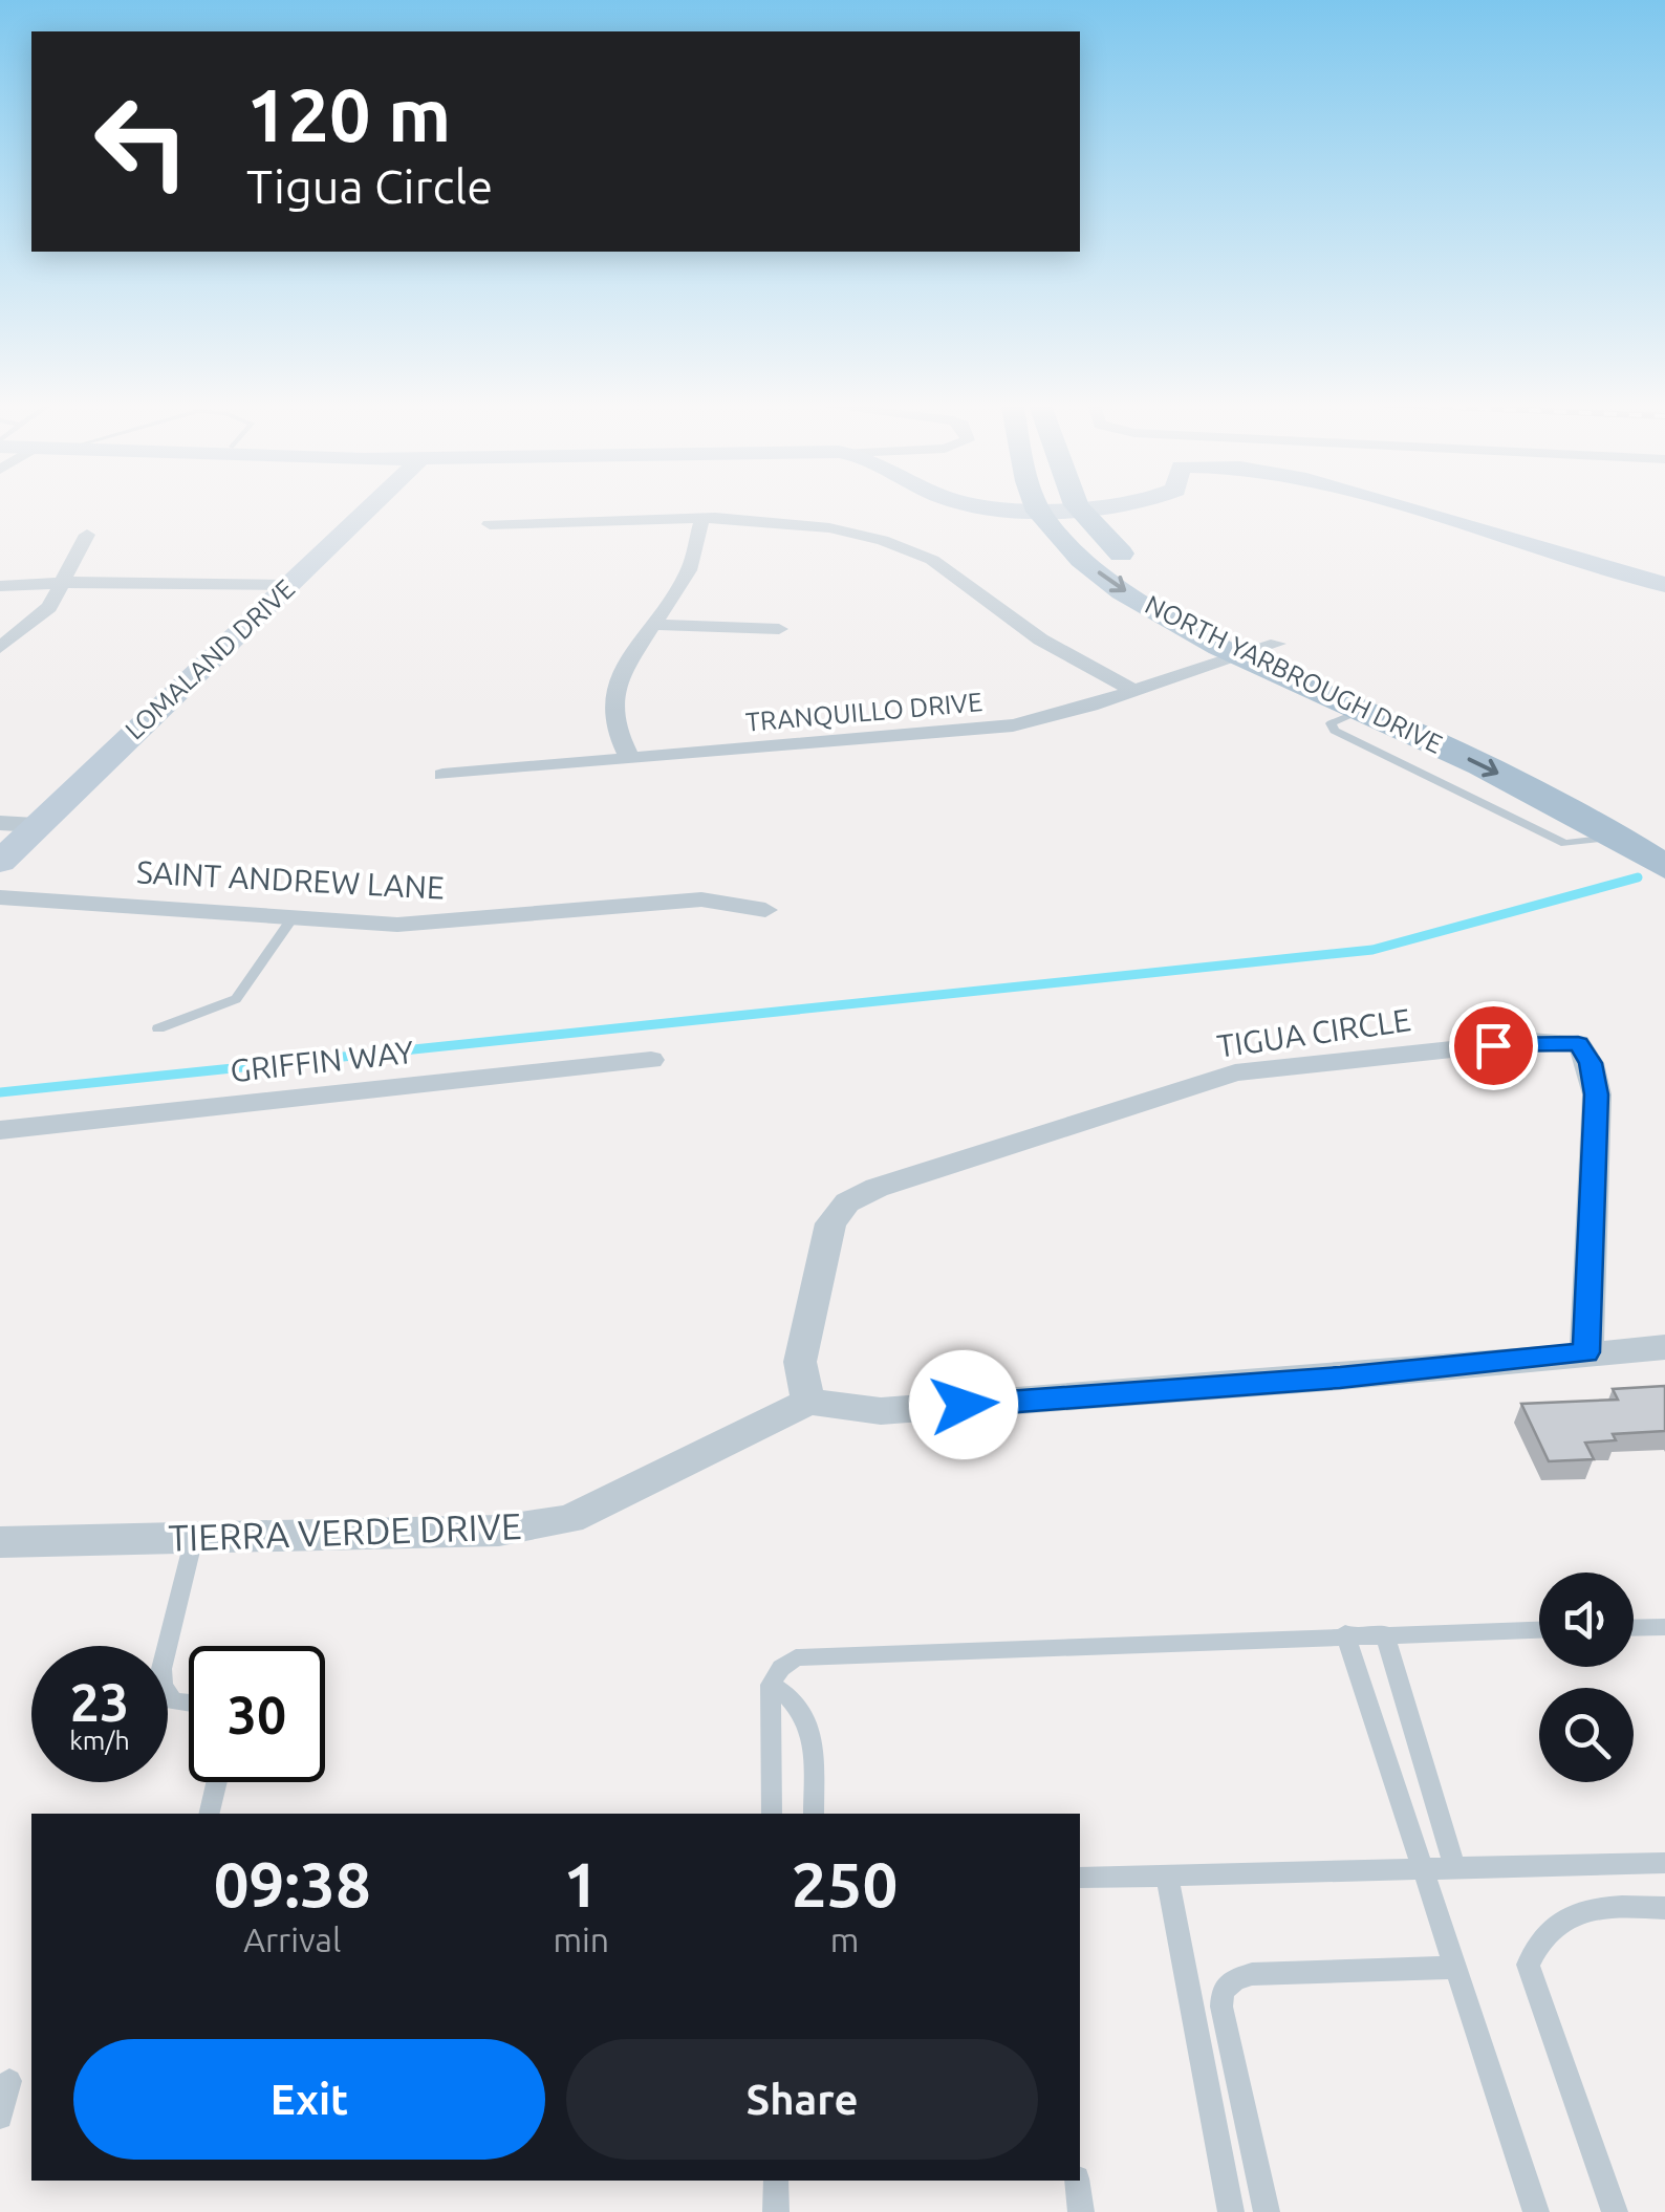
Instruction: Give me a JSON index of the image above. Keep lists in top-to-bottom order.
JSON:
{
  "streets": {
    "main road": ["NORTH YARBROUGH DRIVE"],
    "street": [
      "LOMALAND DRIVE",
      "TRANQUILLO DRIVE",
      "SAINT ANDREW LANE",
      "TIGUA CIRCLE",
      "GRIFFIN WAY",
      "TIERRA VERDE DRIVE"
    ]
  },
  "crossings": [
    ["NORTH YARBROUGH DRIVE", "TRANQUILLO DRIVE"],
    ["TIGUA CIRCLE", "TIERRA VERDE DRIVE"]
  ],
  "page": {
    "turn": ["120 m", "Tigua Circle"],
    "speed": "23 km/h",
    "limit": "30",
    "eta": [
      "09:38",
      "Arrival",
      "1",
      "min",
      "250",
      "m"
    ],
    "buttons": ["Exit", "Share"]
  }
}
